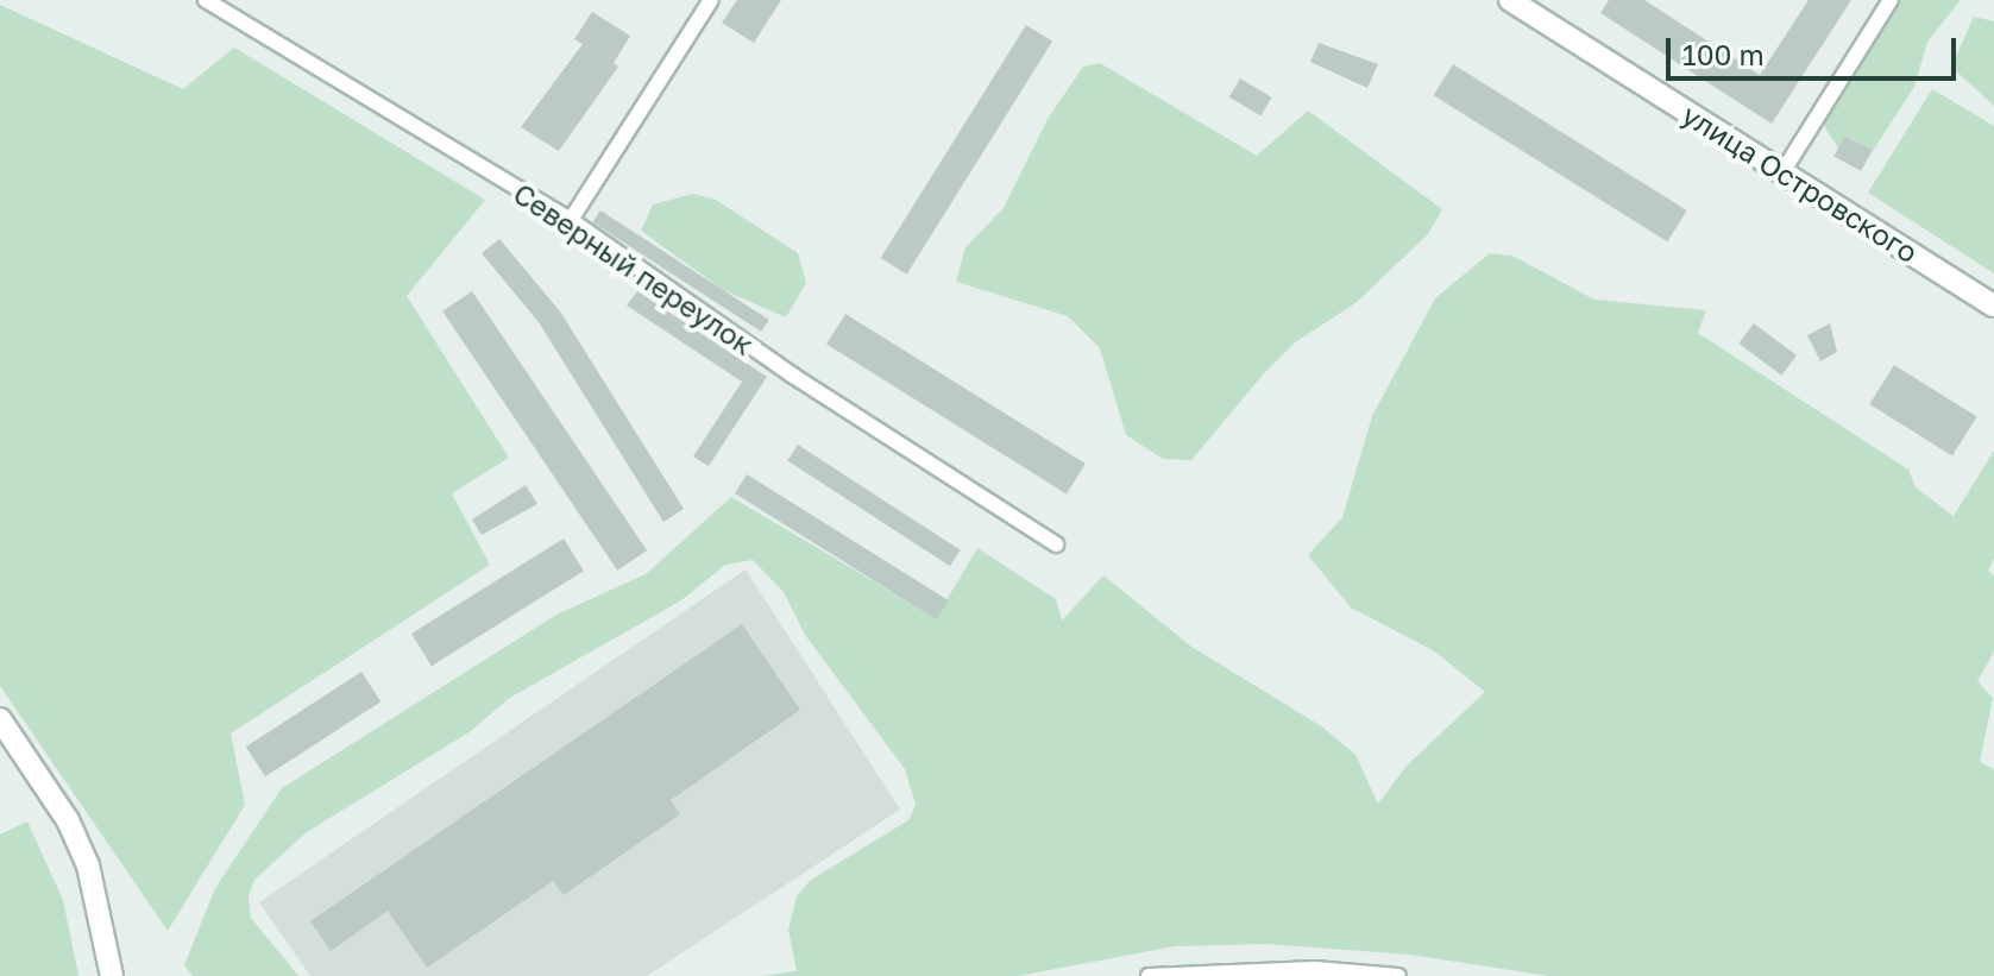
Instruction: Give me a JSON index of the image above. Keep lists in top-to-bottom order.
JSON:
{
  "streets": {
    "main road": ["улица Островского"],
    "street": ["Северный переулок"]
  },
  "scale_bar": "100 m"
}
